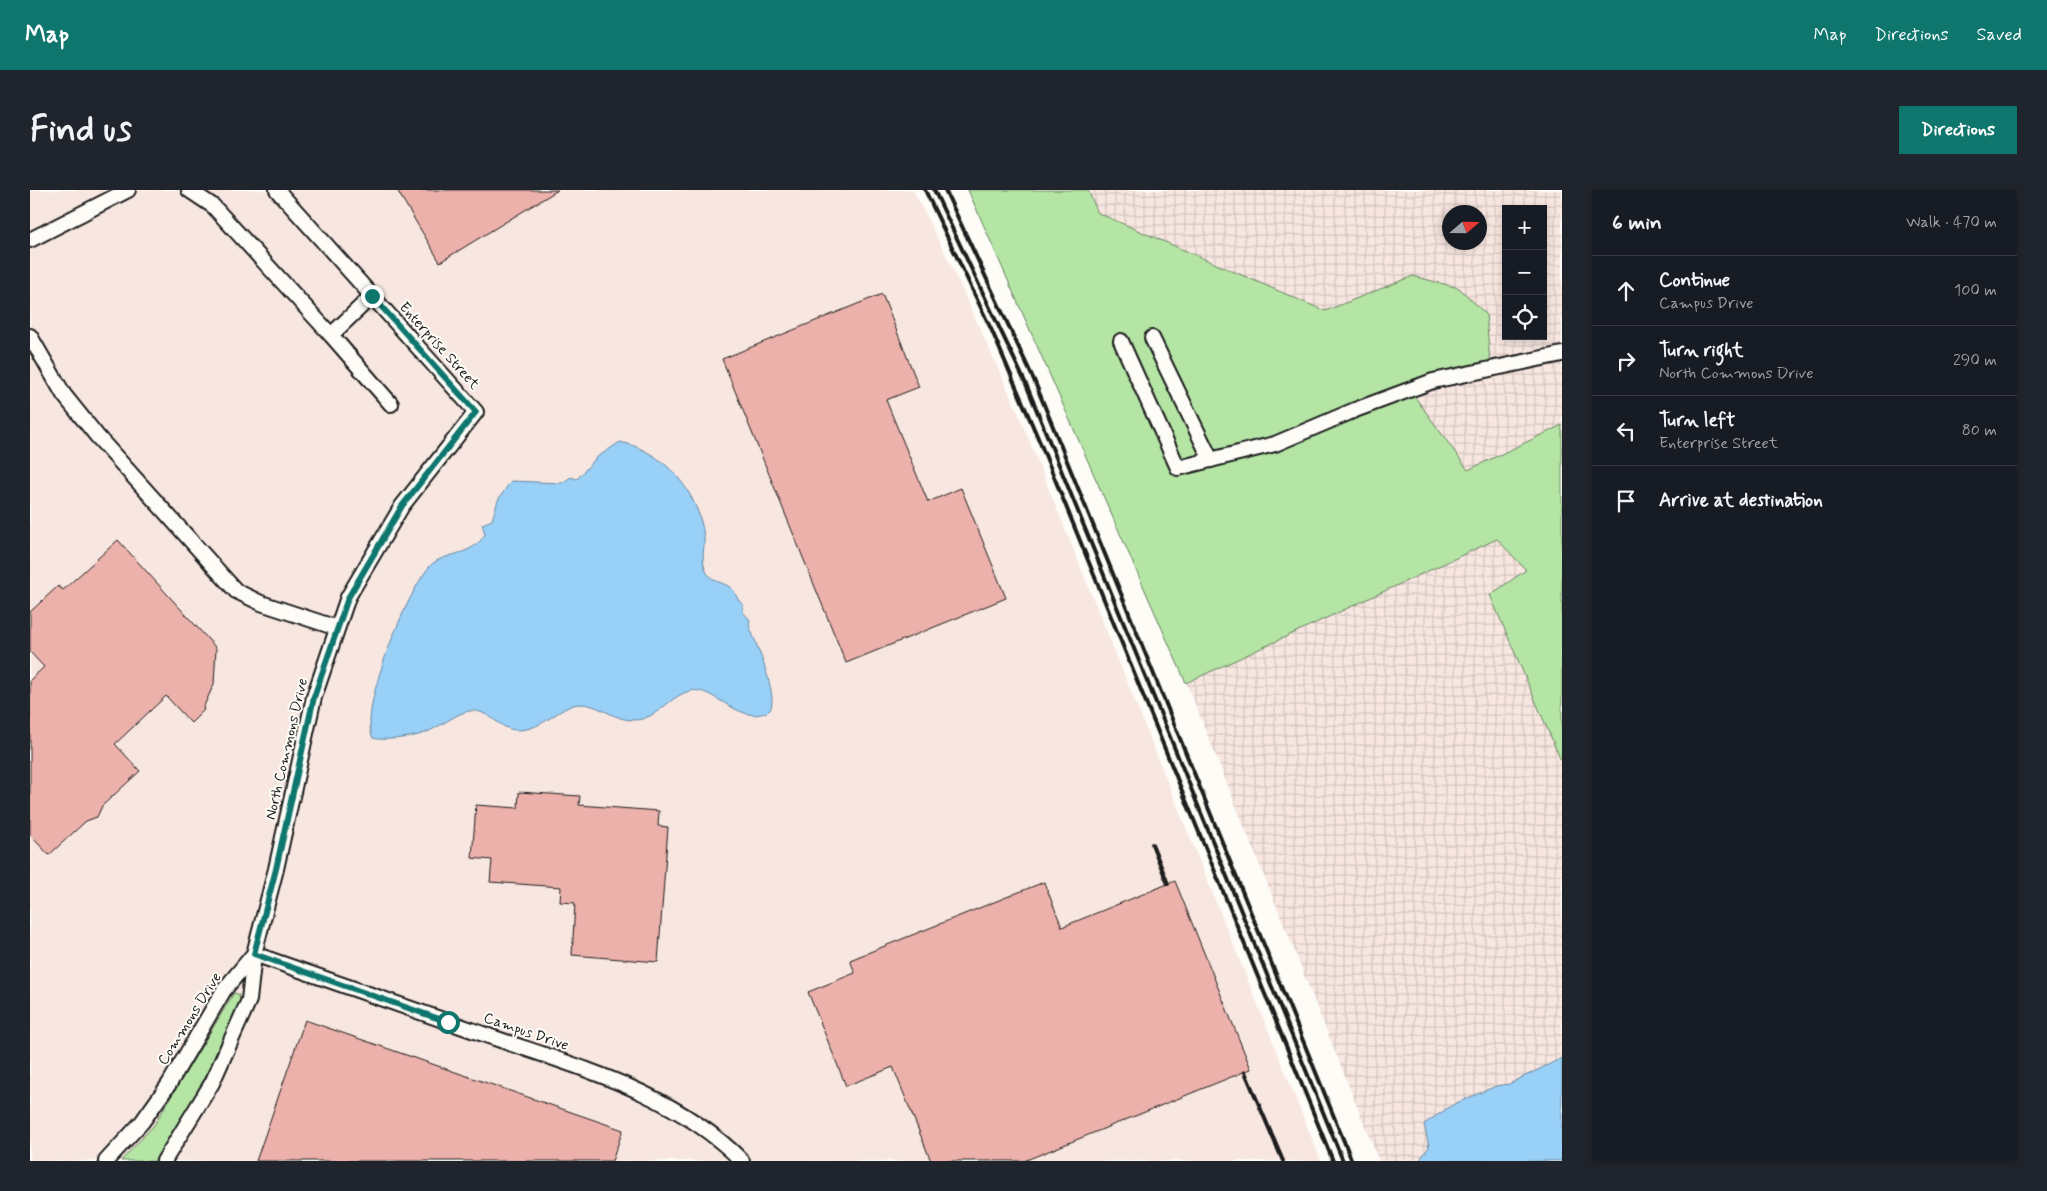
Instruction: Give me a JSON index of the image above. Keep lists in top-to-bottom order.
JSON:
{
  "streets": {
    "street": [
      "Enterprise Street",
      "North Commons Drive",
      "Commons Drive",
      "Campus Drive"
    ]
  },
  "crossings": [
    ["Enterprise Street", "North Commons Drive"],
    ["North Commons Drive", "Commons Drive"],
    ["North Commons Drive", "Campus Drive"],
    ["Commons Drive", "Campus Drive"]
  ],
  "north": "right",
  "page": {
    "header": "Map",
    "nav": ["Map", "Directions", "Saved"],
    "buttons": "Directions",
    "title": "Find us",
    "heading": ["6 min", "Walk · 470 m"],
    "map_buttons": ["+", "−"],
    "list": [
      ["Continue", "Campus Drive", "100 m"],
      ["Turn right", "North Commons Drive", "290 m"],
      ["Turn left", "Enterprise Street", "80 m"],
      "Arrive at destination"
    ]
  }
}
